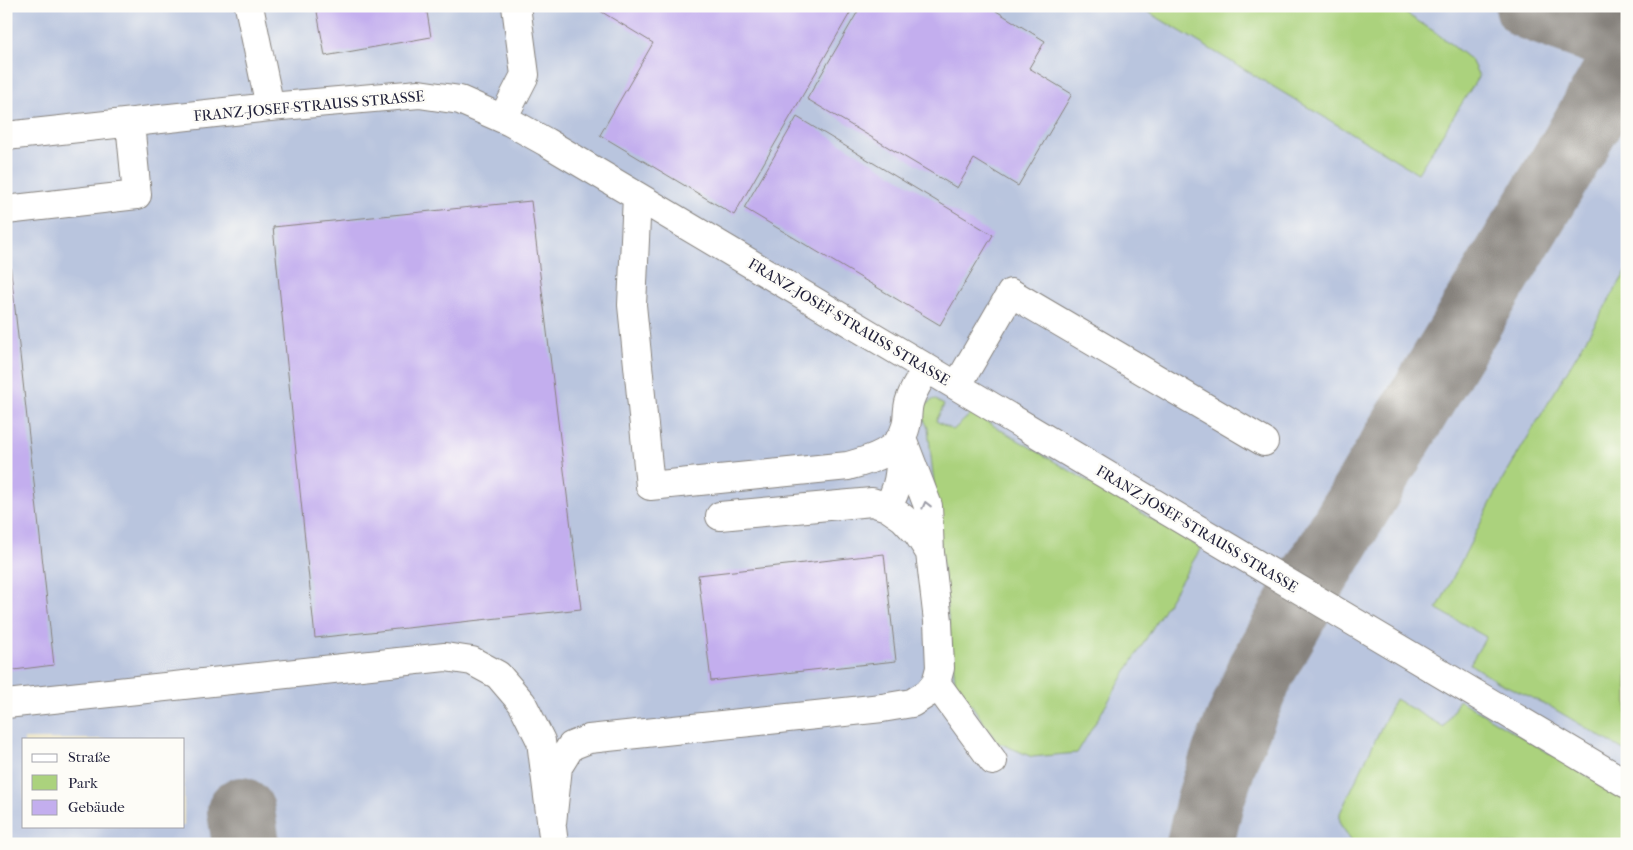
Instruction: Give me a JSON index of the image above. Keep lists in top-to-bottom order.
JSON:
{
  "streets": {
    "street": ["FRANZ-JOSEF-STRAUSS STRASSE"]
  },
  "legend": ["Straße", "Park", "Gebäude"]
}
